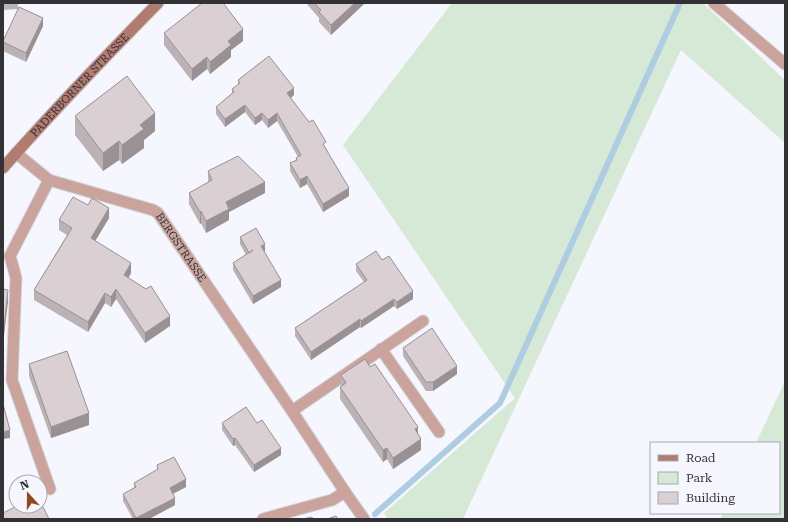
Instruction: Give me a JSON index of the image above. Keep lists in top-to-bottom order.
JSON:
{
  "streets": {
    "main road": ["PADERBORNER STRASSE"],
    "street": ["BERGSTRASSE"]
  },
  "crossings": [
    ["PADERBORNER STRASSE", "BERGSTRASSE"]
  ],
  "legend": ["Road", "Park", "Building"],
  "north": "top"
}
